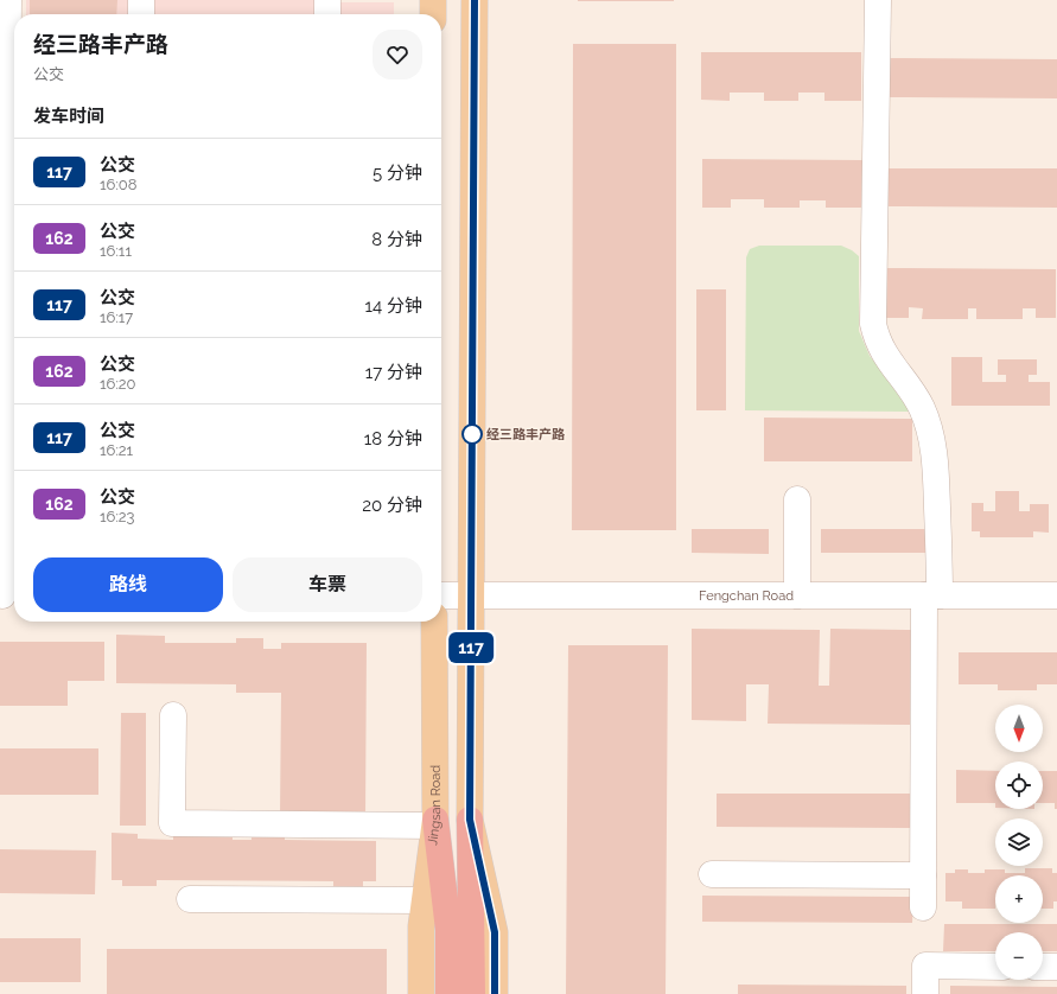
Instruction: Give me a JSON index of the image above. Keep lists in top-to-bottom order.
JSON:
{
  "streets": {
    "main road": ["Jingsan Road"],
    "street": ["Fengchan Road"]
  },
  "places": ["经三路丰产路"],
  "lines": ["bus line 117"],
  "north": "bottom",
  "page": {
    "on_map": "117",
    "heading": [
      ["经三路丰产路", "公交"],
      "发车时间"
    ],
    "list": [
      {
        "mark": "117",
        "name": "公交",
        "note": "16:08",
        "value": "5 分钟"
      },
      {
        "mark": "162",
        "name": "公交",
        "note": "16:11",
        "value": "8 分钟"
      },
      {
        "mark": "117",
        "name": "公交",
        "note": "16:17",
        "value": "14 分钟"
      },
      {
        "mark": "162",
        "name": "公交",
        "note": "16:20",
        "value": "17 分钟"
      },
      {
        "mark": "117",
        "name": "公交",
        "note": "16:21",
        "value": "18 分钟"
      },
      {
        "mark": "162",
        "name": "公交",
        "note": "16:23",
        "value": "20 分钟"
      }
    ],
    "buttons": ["路线", "车票"],
    "map_buttons": ["+", "−"]
  }
}
